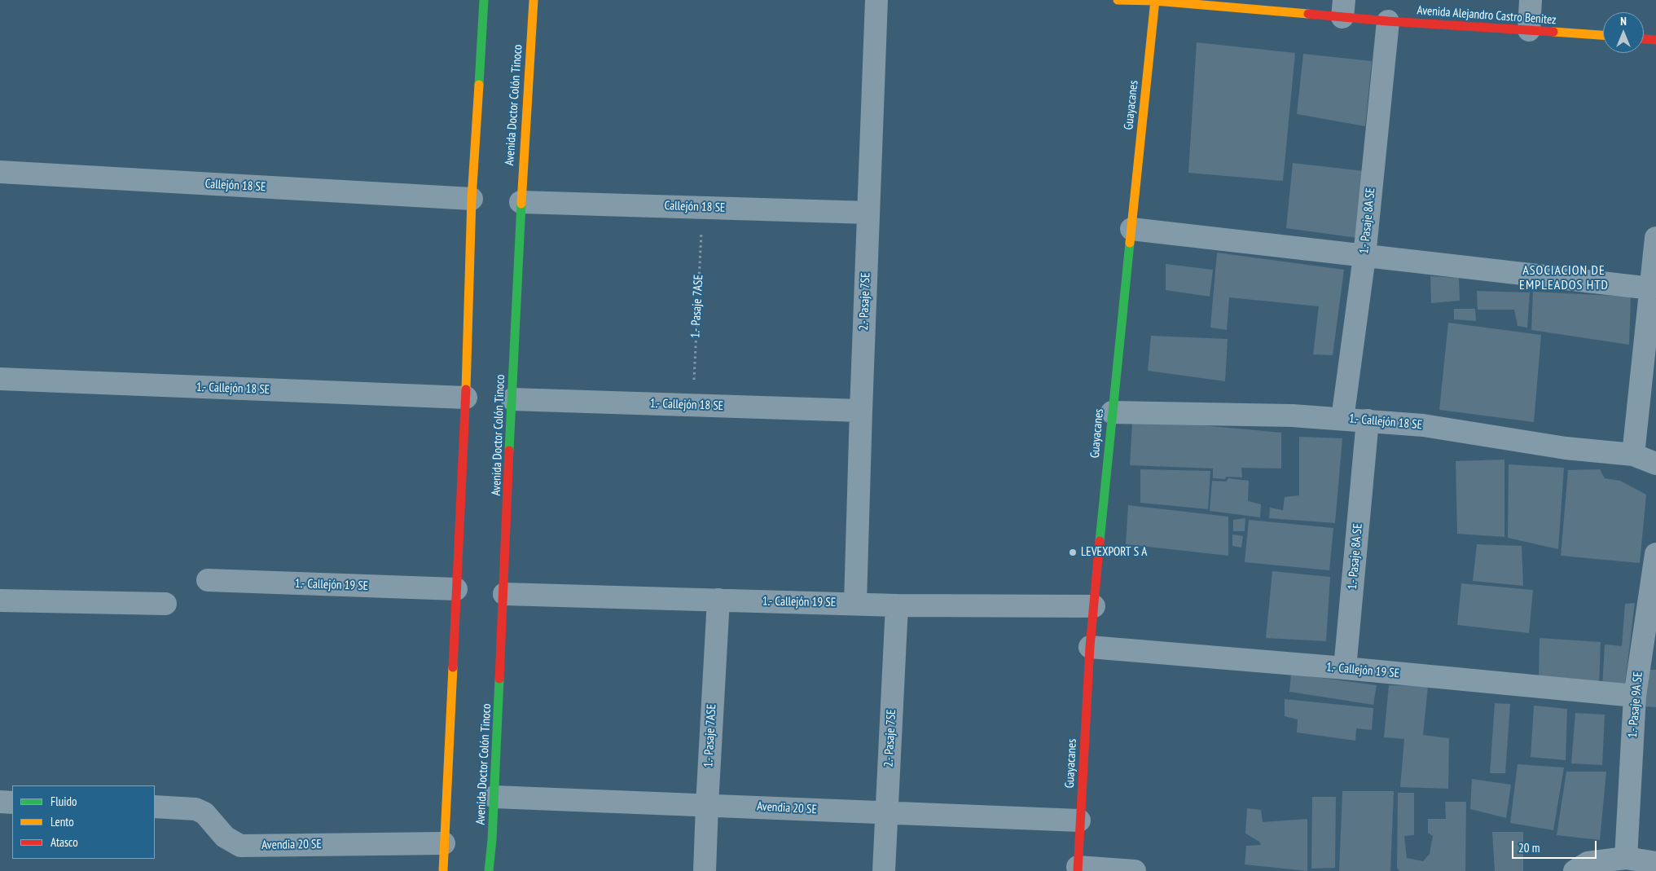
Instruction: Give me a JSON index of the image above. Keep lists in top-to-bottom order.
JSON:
{
  "streets": {
    "main road": ["Avenida Alejandro Castro Benitez", "Avenida Doctor Colón Tinoco", "Guayacanes"],
    "street": [
      "Callejón 18 SE",
      "1.- Pasaje 8A SE",
      "2.- Pasaje 7SE",
      "1.- Pasaje 7ASE",
      "1.- Callejón 18 SE",
      "1.- Callejón 19 SE",
      "1.- Pasaje 9A SE",
      "Avendia 20 SE"
    ]
  },
  "crossings": [
    ["Avenida Alejandro Castro Benitez", "Guayacanes"],
    ["Avenida Alejandro Castro Benitez", "1.- Pasaje 8A SE"],
    ["Avenida Doctor Colón Tinoco", "Callejón 18 SE"],
    ["Avenida Doctor Colón Tinoco", "1.- Callejón 18 SE"],
    ["Avenida Doctor Colón Tinoco", "1.- Callejón 19 SE"],
    ["Avenida Doctor Colón Tinoco", "Avendia 20 SE"],
    ["Guayacanes", "1.- Callejón 18 SE"],
    ["Guayacanes", "1.- Callejón 19 SE"],
    ["Guayacanes", "Avendia 20 SE"],
    ["Callejón 18 SE", "2.- Pasaje 7SE"],
    ["Callejón 18 SE", "1.- Pasaje 7ASE"],
    ["1.- Pasaje 8A SE", "1.- Callejón 18 SE"],
    ["1.- Pasaje 8A SE", "1.- Callejón 19 SE"],
    ["2.- Pasaje 7SE", "1.- Callejón 18 SE"],
    ["2.- Pasaje 7SE", "1.- Callejón 19 SE"],
    ["2.- Pasaje 7SE", "Avendia 20 SE"],
    ["1.- Pasaje 7ASE", "1.- Callejón 18 SE"],
    ["1.- Pasaje 7ASE", "1.- Callejón 19 SE"],
    ["1.- Pasaje 7ASE", "Avendia 20 SE"],
    ["1.- Callejón 19 SE", "1.- Pasaje 9A SE"]
  ],
  "districts": ["ASOCIACION DE EMPLEADOS HTD"],
  "places": ["LEVEXPORT S A"],
  "legend": ["Fluido", "Lento", "Atasco"],
  "scale_bar": "20 m",
  "north": "top"
}
